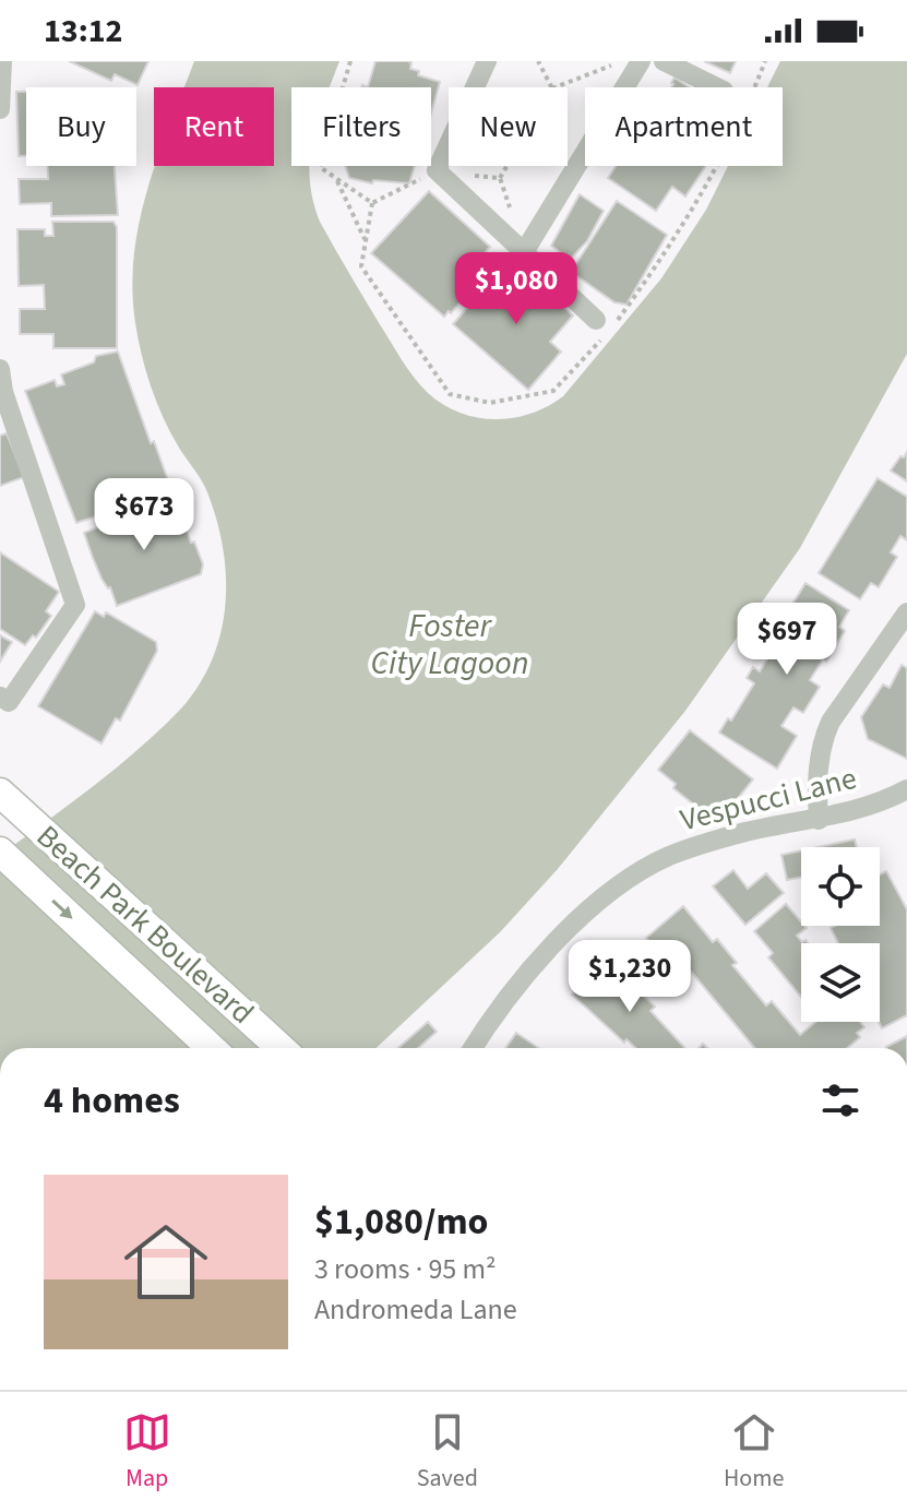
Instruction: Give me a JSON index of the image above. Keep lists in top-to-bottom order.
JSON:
{
  "streets": {
    "main road": ["Beach Park Boulevard"],
    "street": ["Vespucci Lane"]
  },
  "water": ["Foster City Lagoon"],
  "page": {
    "status": "13:12",
    "chip": [
      "Buy",
      "Rent",
      "Filters",
      "New",
      "Apartment"
    ],
    "price": [
      "$1,080",
      "$673",
      "$697",
      "$1,230"
    ],
    "heading": "4 homes",
    "list": [
      {
        "name": "$1,080/mo",
        "note": "3 rooms · 95 m² · Andromeda Lane"
      }
    ],
    "tabs": ["Map", "Saved", "Home"]
  }
}
